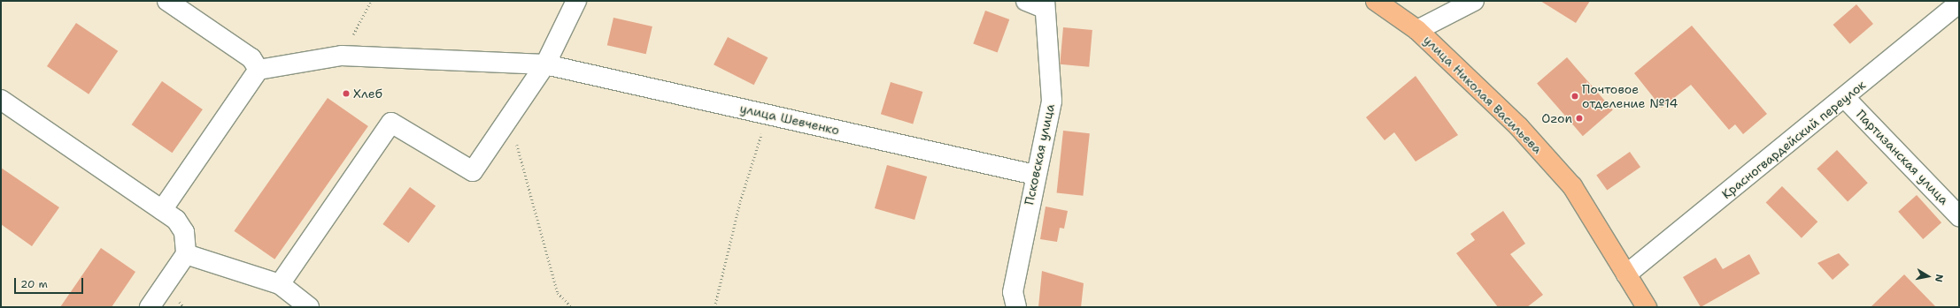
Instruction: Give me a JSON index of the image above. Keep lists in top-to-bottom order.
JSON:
{
  "streets": {
    "main road": ["улица Николая Васильева"],
    "street": [
      "улица Шевченко",
      "Красногвардейский переулок",
      "Псковская улица",
      "Партизанская улица"
    ]
  },
  "crossings": [
    ["улица Николая Васильева", "Красногвардейский переулок"],
    ["улица Шевченко", "Псковская улица"],
    ["Красногвардейский переулок", "Партизанская улица"]
  ],
  "places": ["Хлеб", "Почтовое отделение №14", "Ozon"],
  "scale_bar": "20 m",
  "north": "right"
}
